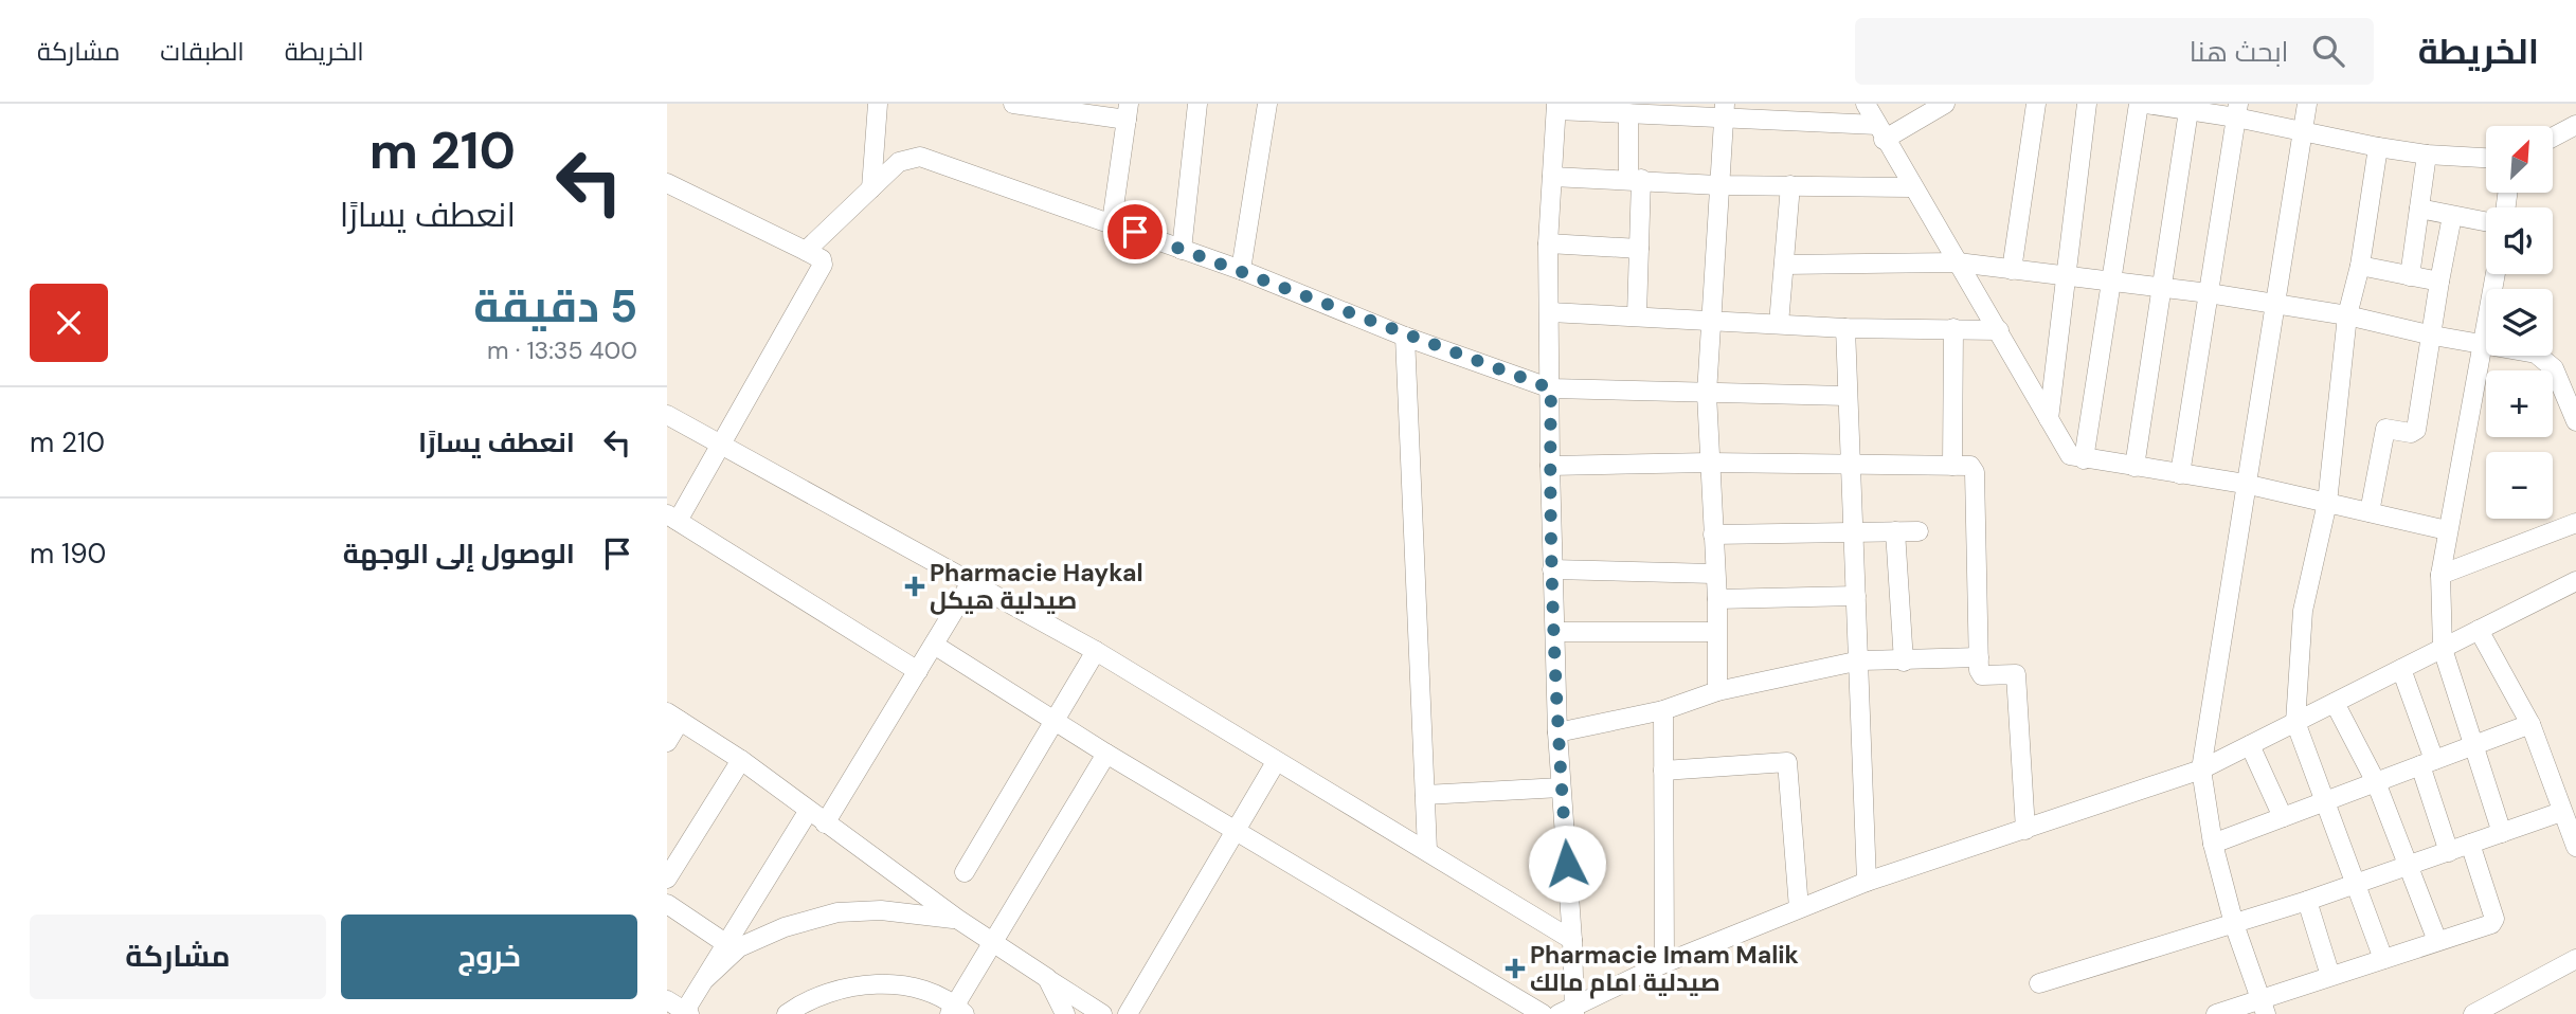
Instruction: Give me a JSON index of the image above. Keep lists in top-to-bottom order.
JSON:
{
  "places": {
    "health": ["Pharmacie Haykal صيدلية هيكل", "Pharmacie Imam Malik صيدلية امام مالك"]
  },
  "north": "top right",
  "page": {
    "header": "الخريطة",
    "search": "ابحث هنا",
    "nav": ["الخريطة", "الطبقات", "مشاركة"],
    "turn": ["210 m", "انعطف يسارًا"],
    "map_buttons": ["+", "−"],
    "heading": ["5 دقيقة", "400 m · 13:35"],
    "list": [
      {
        "name": "انعطف يسارًا",
        "value": "210 m"
      },
      {
        "name": "الوصول إلى الوجهة",
        "value": "190 m"
      }
    ],
    "buttons": ["خروج", "مشاركة"]
  }
}
